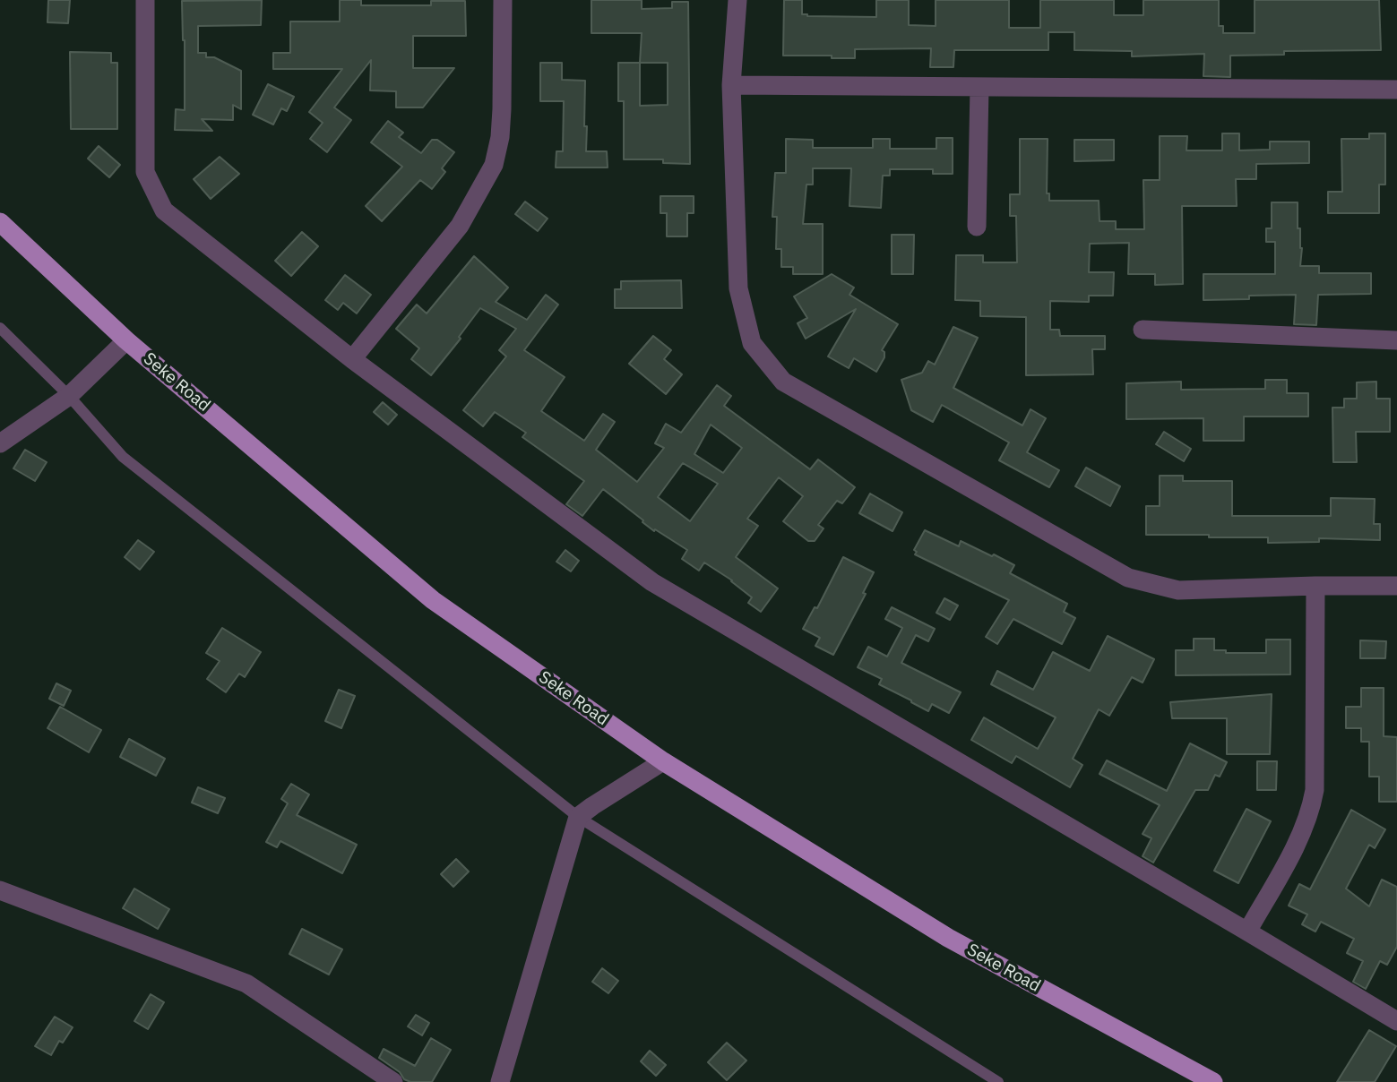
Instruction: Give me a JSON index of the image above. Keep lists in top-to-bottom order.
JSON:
{
  "streets": {
    "main road": ["Seke Road"]
  }
}
